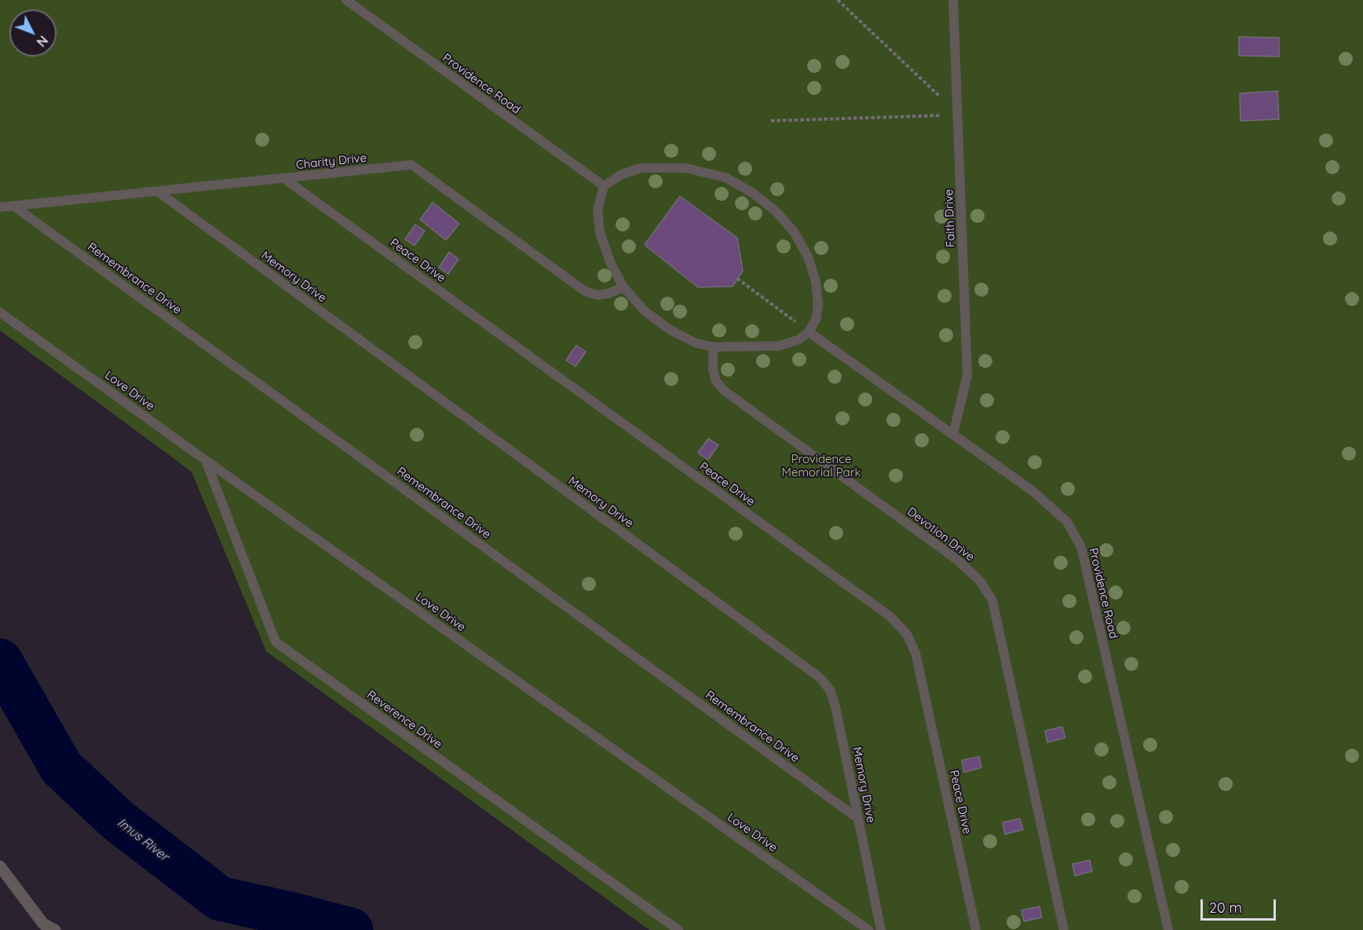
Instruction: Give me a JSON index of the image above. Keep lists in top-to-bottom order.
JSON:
{
  "streets": {
    "lane": [
      "Providence Road",
      "Charity Drive",
      "Faith Drive",
      "Peace Drive",
      "Memory Drive",
      "Remembrance Drive",
      "Love Drive",
      "Devotion Drive",
      "Reverence Drive"
    ]
  },
  "crossings": [
    ["Providence Road", "Faith Drive"],
    ["Charity Drive", "Peace Drive"],
    ["Charity Drive", "Memory Drive"],
    ["Charity Drive", "Remembrance Drive"],
    ["Memory Drive", "Remembrance Drive"],
    ["Love Drive", "Reverence Drive"]
  ],
  "water": ["Imus River"],
  "parks": ["Providence Memorial Park"],
  "scale_bar": "20 m",
  "north": "bottom right"
}
